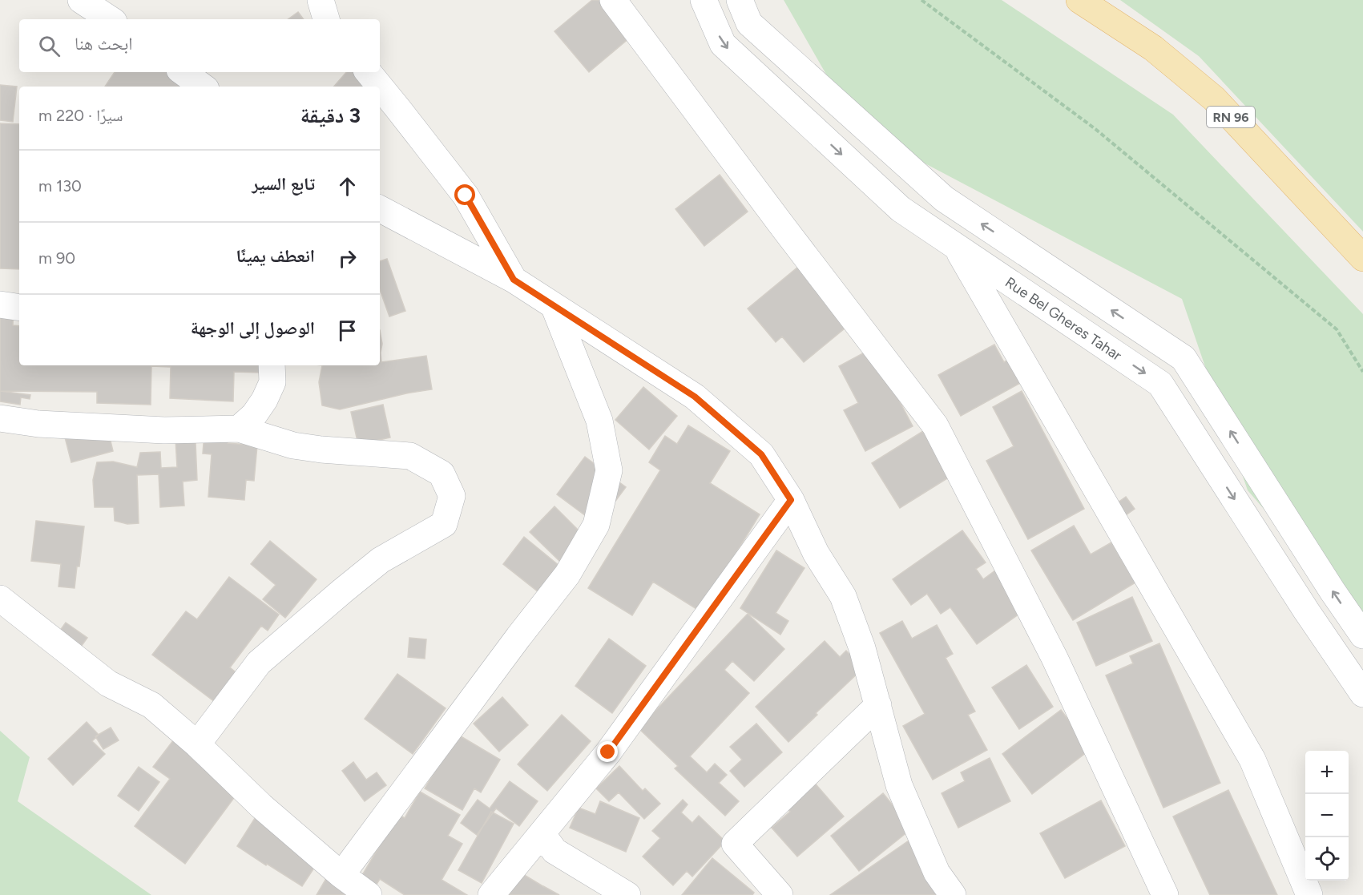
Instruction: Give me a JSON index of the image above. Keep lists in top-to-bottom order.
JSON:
{
  "streets": {
    "main road": ["RN 96"],
    "street": ["Rue Bel Gheres Tahar"]
  },
  "page": {
    "search": "ابحث هنا",
    "heading": ["3 دقيقة", "سيرًا · 220 m"],
    "list": [
      ["تابع السير", "130 m"],
      ["انعطف يمينًا", "90 m"],
      "الوصول إلى الوجهة"
    ],
    "map_buttons": ["+", "−"]
  }
}
